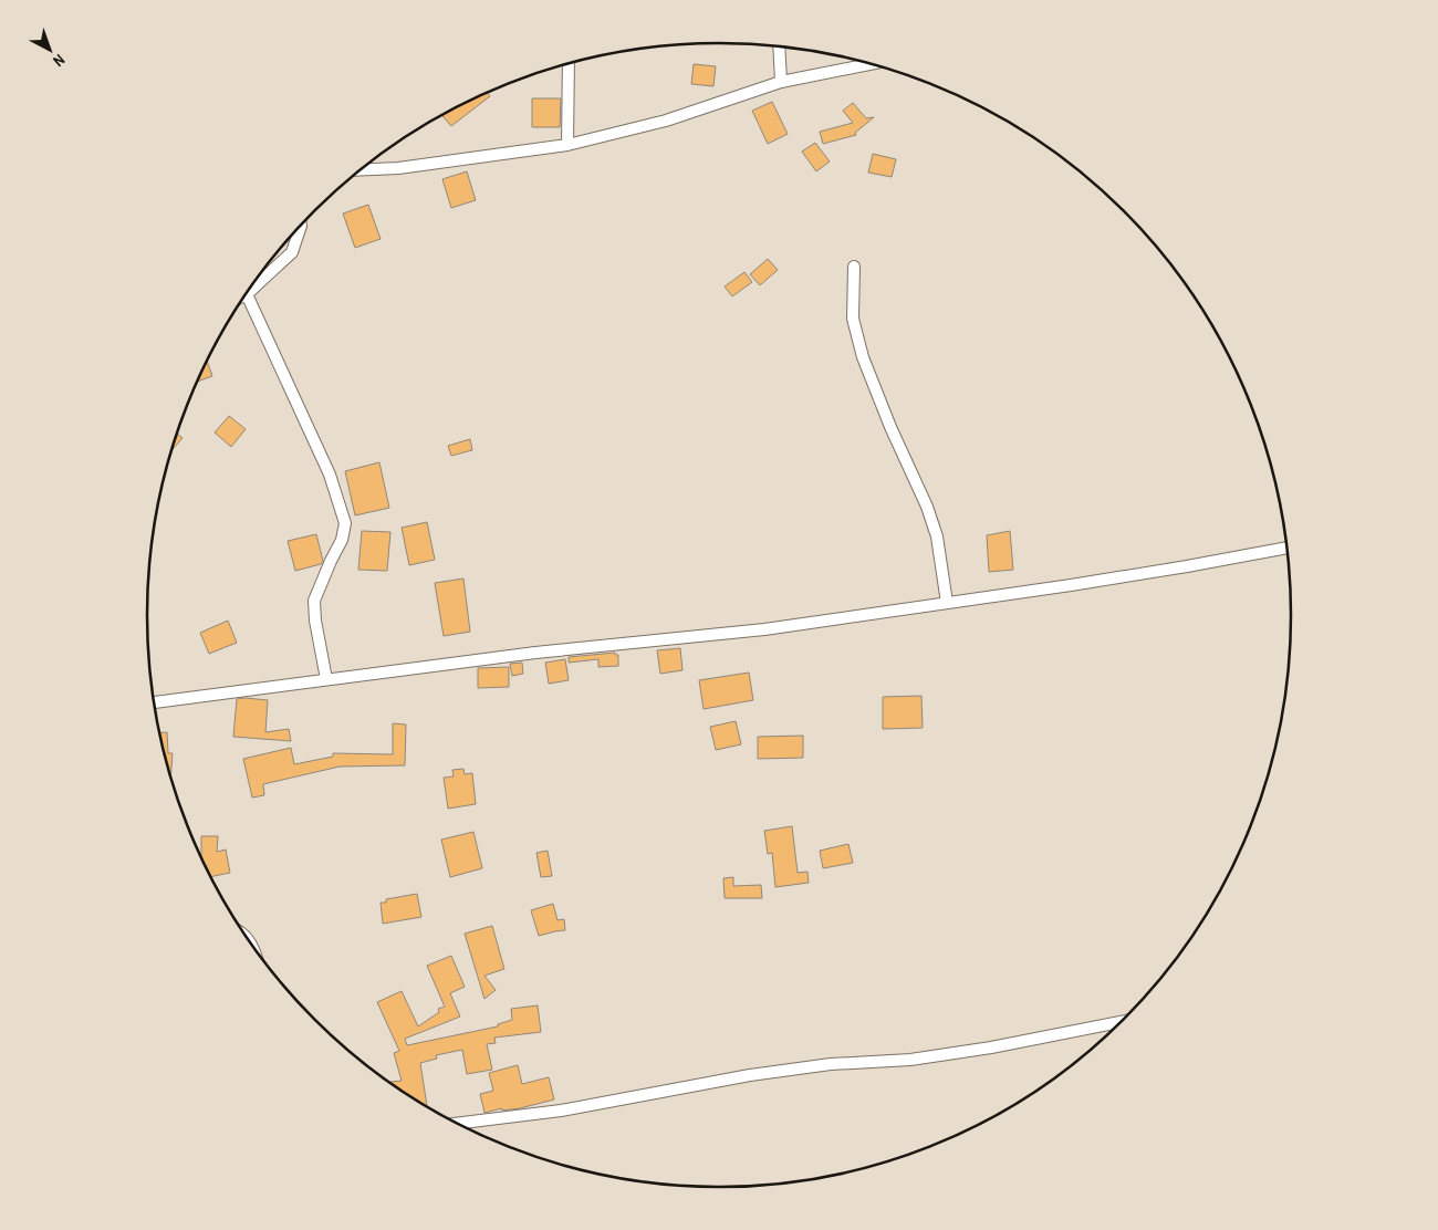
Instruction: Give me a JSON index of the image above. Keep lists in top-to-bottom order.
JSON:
{
  "north": "bottom right"
}
